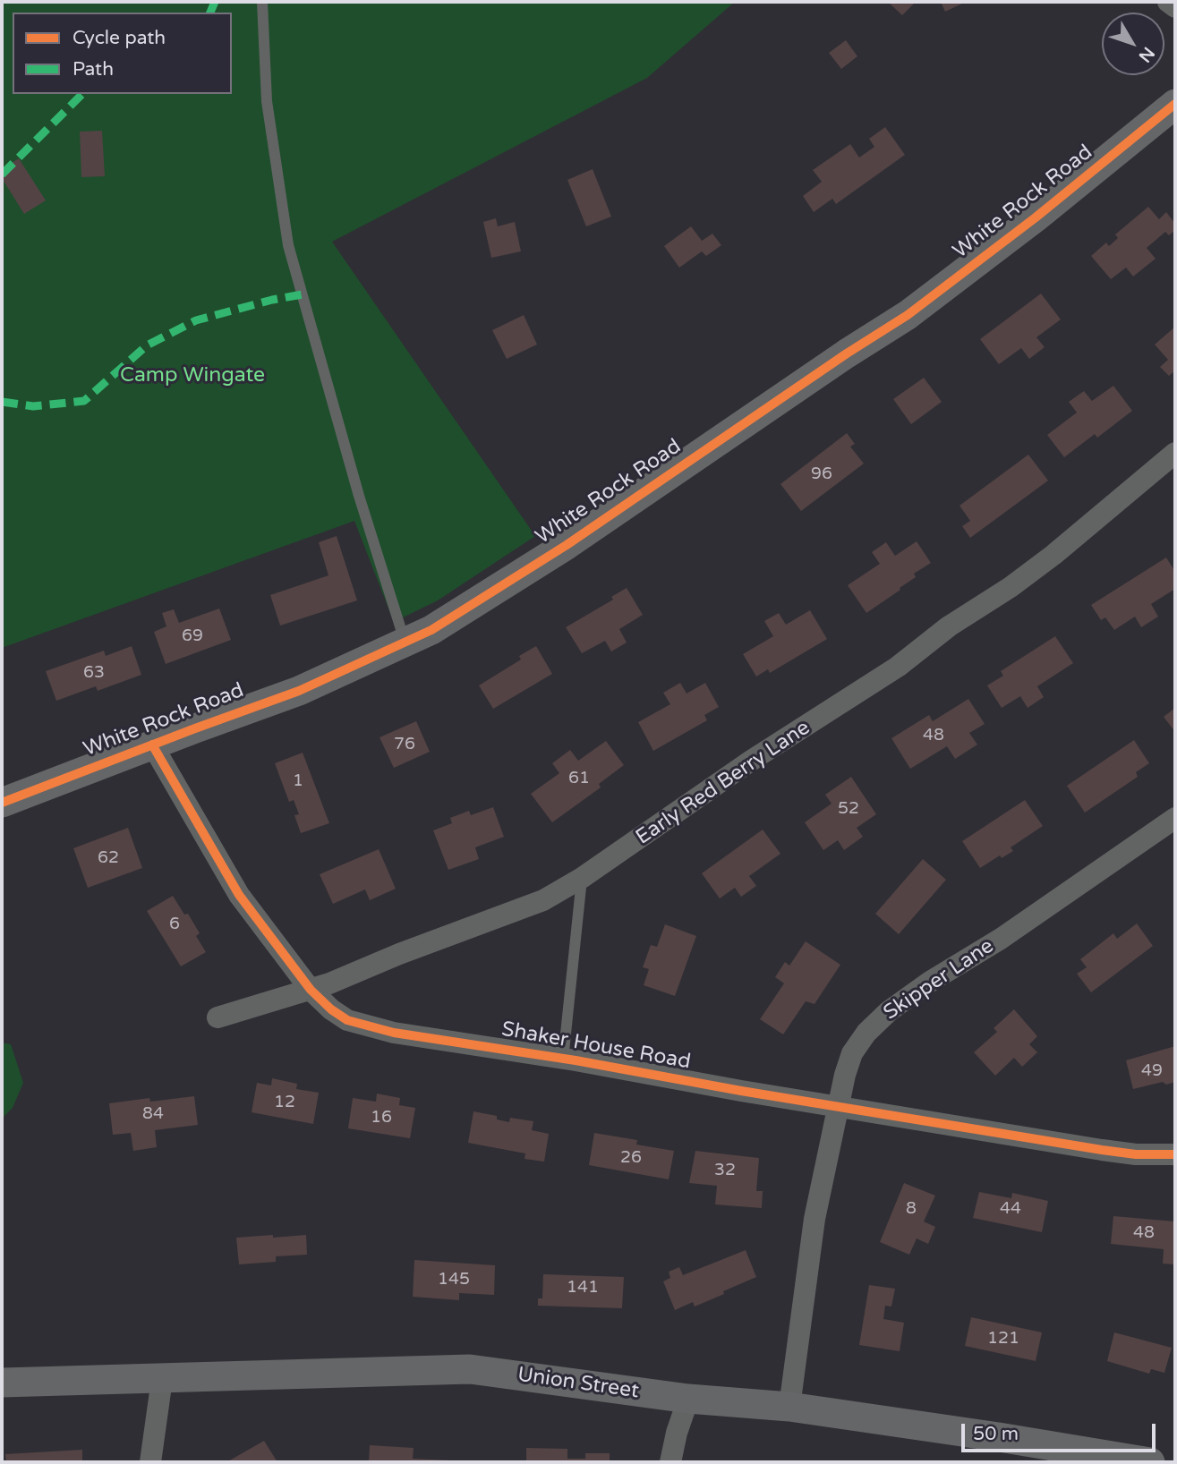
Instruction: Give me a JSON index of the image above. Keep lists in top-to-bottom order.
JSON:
{
  "streets": {
    "street": [
      "White Rock Road",
      "Early Red Berry Lane",
      "Skipper Lane",
      "Shaker House Road",
      "Union Street"
    ]
  },
  "crossings": [
    ["White Rock Road", "Shaker House Road"],
    ["Early Red Berry Lane", "Shaker House Road"],
    ["Skipper Lane", "Shaker House Road"],
    ["Skipper Lane", "Union Street"]
  ],
  "parks": ["Camp Wingate"],
  "house_numbers": [
    "96",
    "69",
    "63",
    "48",
    "76",
    "61",
    "1",
    "52",
    "62",
    "6",
    "49",
    "12",
    "84",
    "16",
    "26",
    "32",
    "8",
    "44",
    "48",
    "145",
    "141",
    "121"
  ],
  "legend": ["Cycle path", "Path"],
  "scale_bar": "50 m",
  "north": "bottom right"
}
